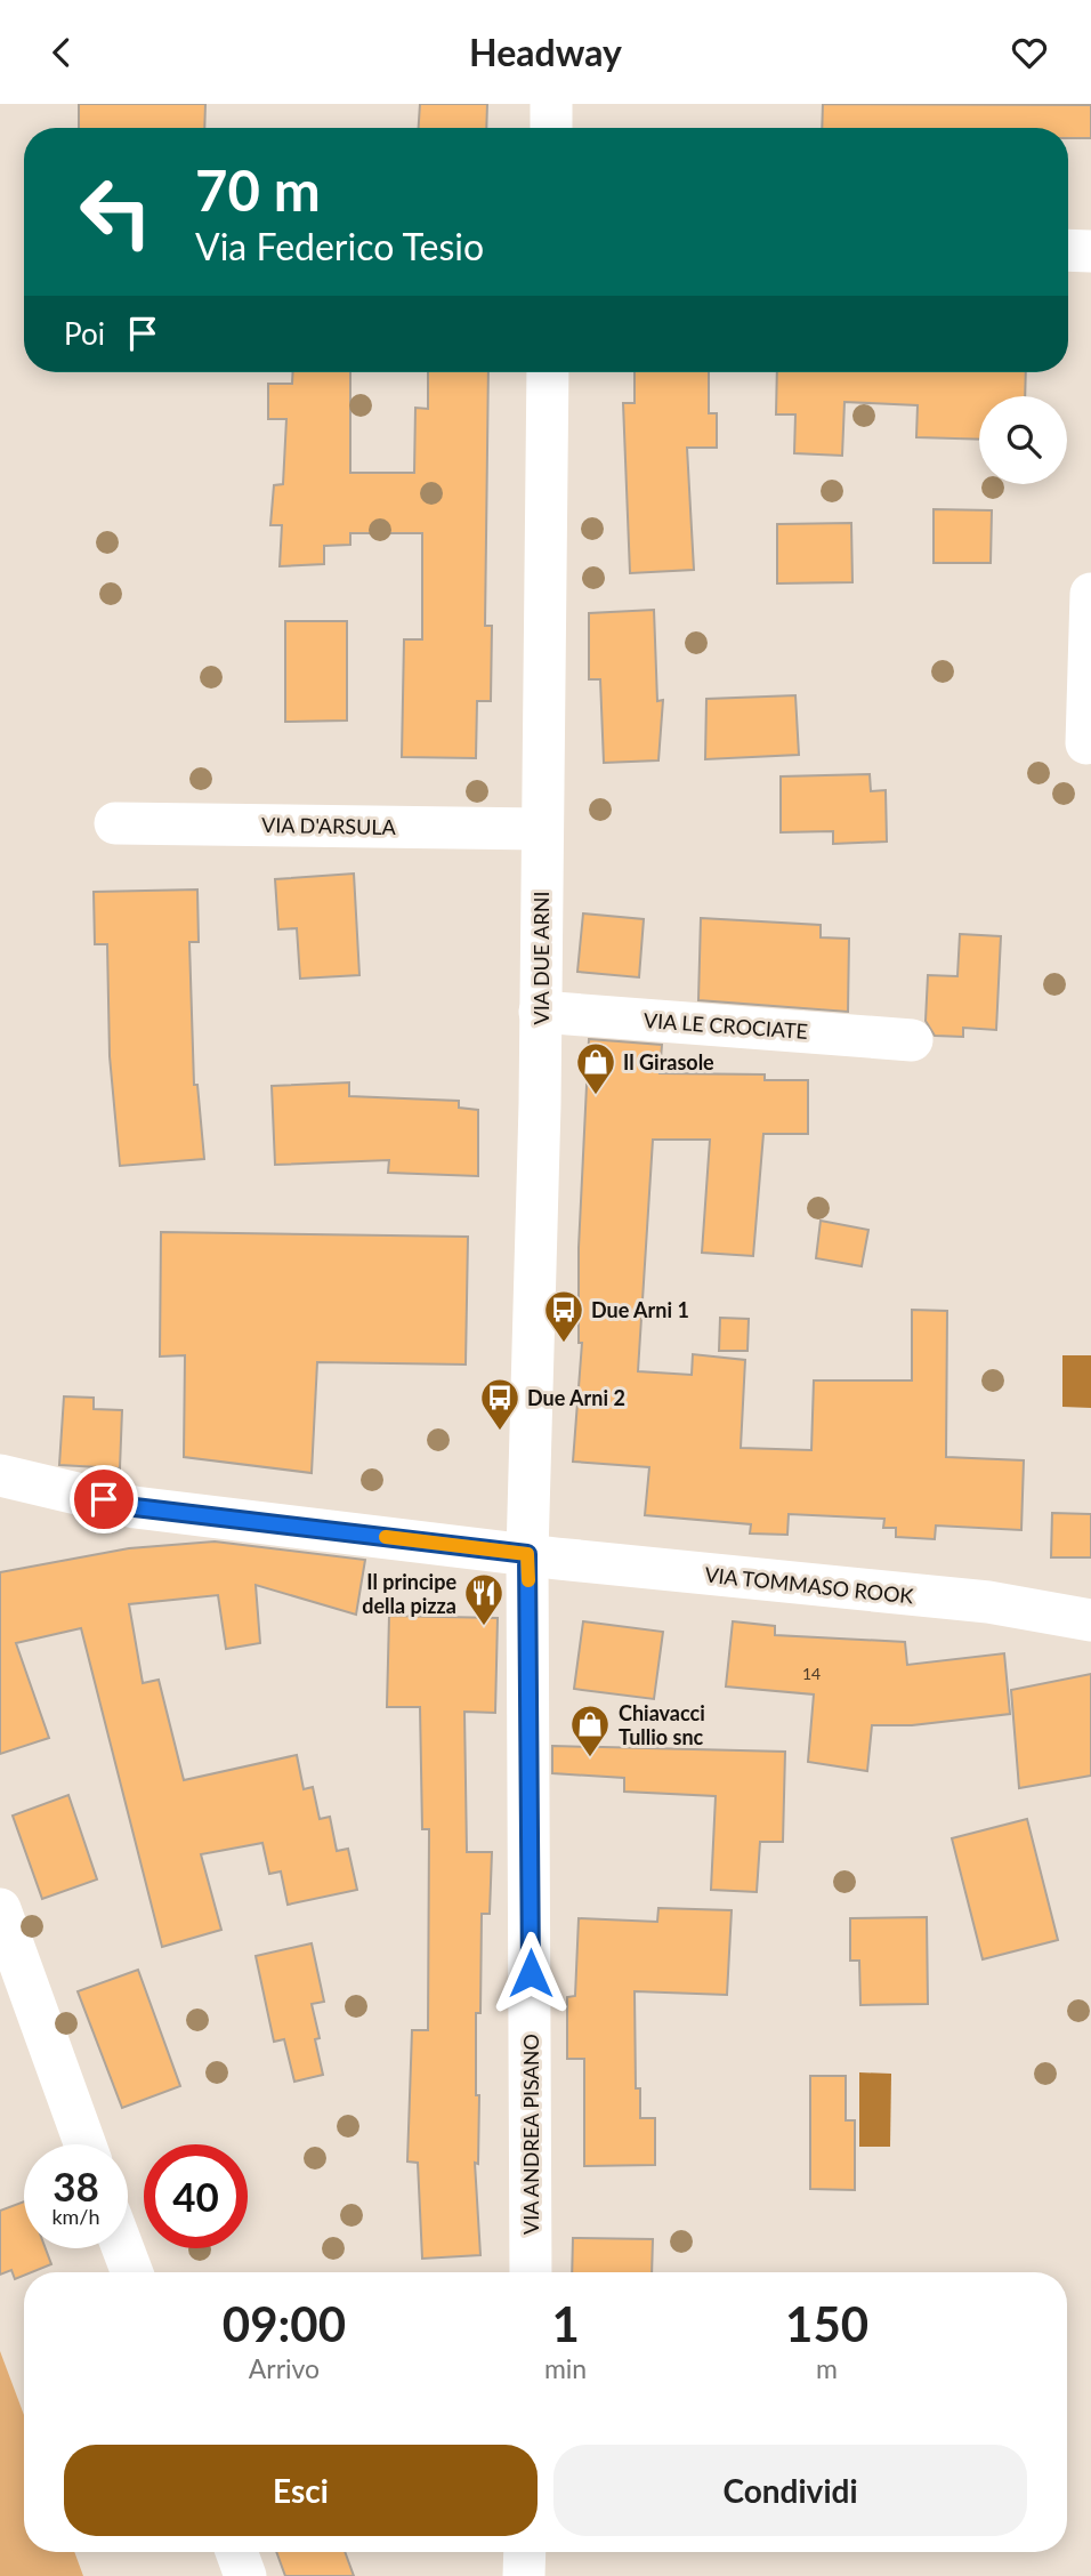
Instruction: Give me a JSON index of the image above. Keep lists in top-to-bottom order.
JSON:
{
  "streets": {
    "street": [
      "VIA D'ARSULA",
      "VIA DUE ARNI",
      "VIA LE CROCIATE",
      "VIA TOMMASO ROOK",
      "VIA ANDREA PISANO"
    ]
  },
  "crossings": [
    ["VIA D'ARSULA", "VIA DUE ARNI"],
    ["VIA DUE ARNI", "VIA LE CROCIATE"],
    ["VIA DUE ARNI", "VIA TOMMASO ROOK"],
    ["VIA DUE ARNI", "VIA ANDREA PISANO"],
    ["VIA TOMMASO ROOK", "VIA ANDREA PISANO"]
  ],
  "places": {
    "shop": ["Il Girasole", "Chiavacci Tullio snc"],
    "bus stop": ["Due Arni 1", "Due Arni 2"],
    "restaurant": ["Il principe della pizza"]
  },
  "house_numbers": ["14"],
  "page": {
    "header": "Headway",
    "turn": ["70 m", "Via Federico Tesio"],
    "then": "Poi",
    "speed": "38 km/h",
    "limit": "40",
    "eta": [
      "09:00",
      "Arrivo",
      "1",
      "min",
      "150",
      "m"
    ],
    "buttons": ["Esci", "Condividi"]
  }
}
